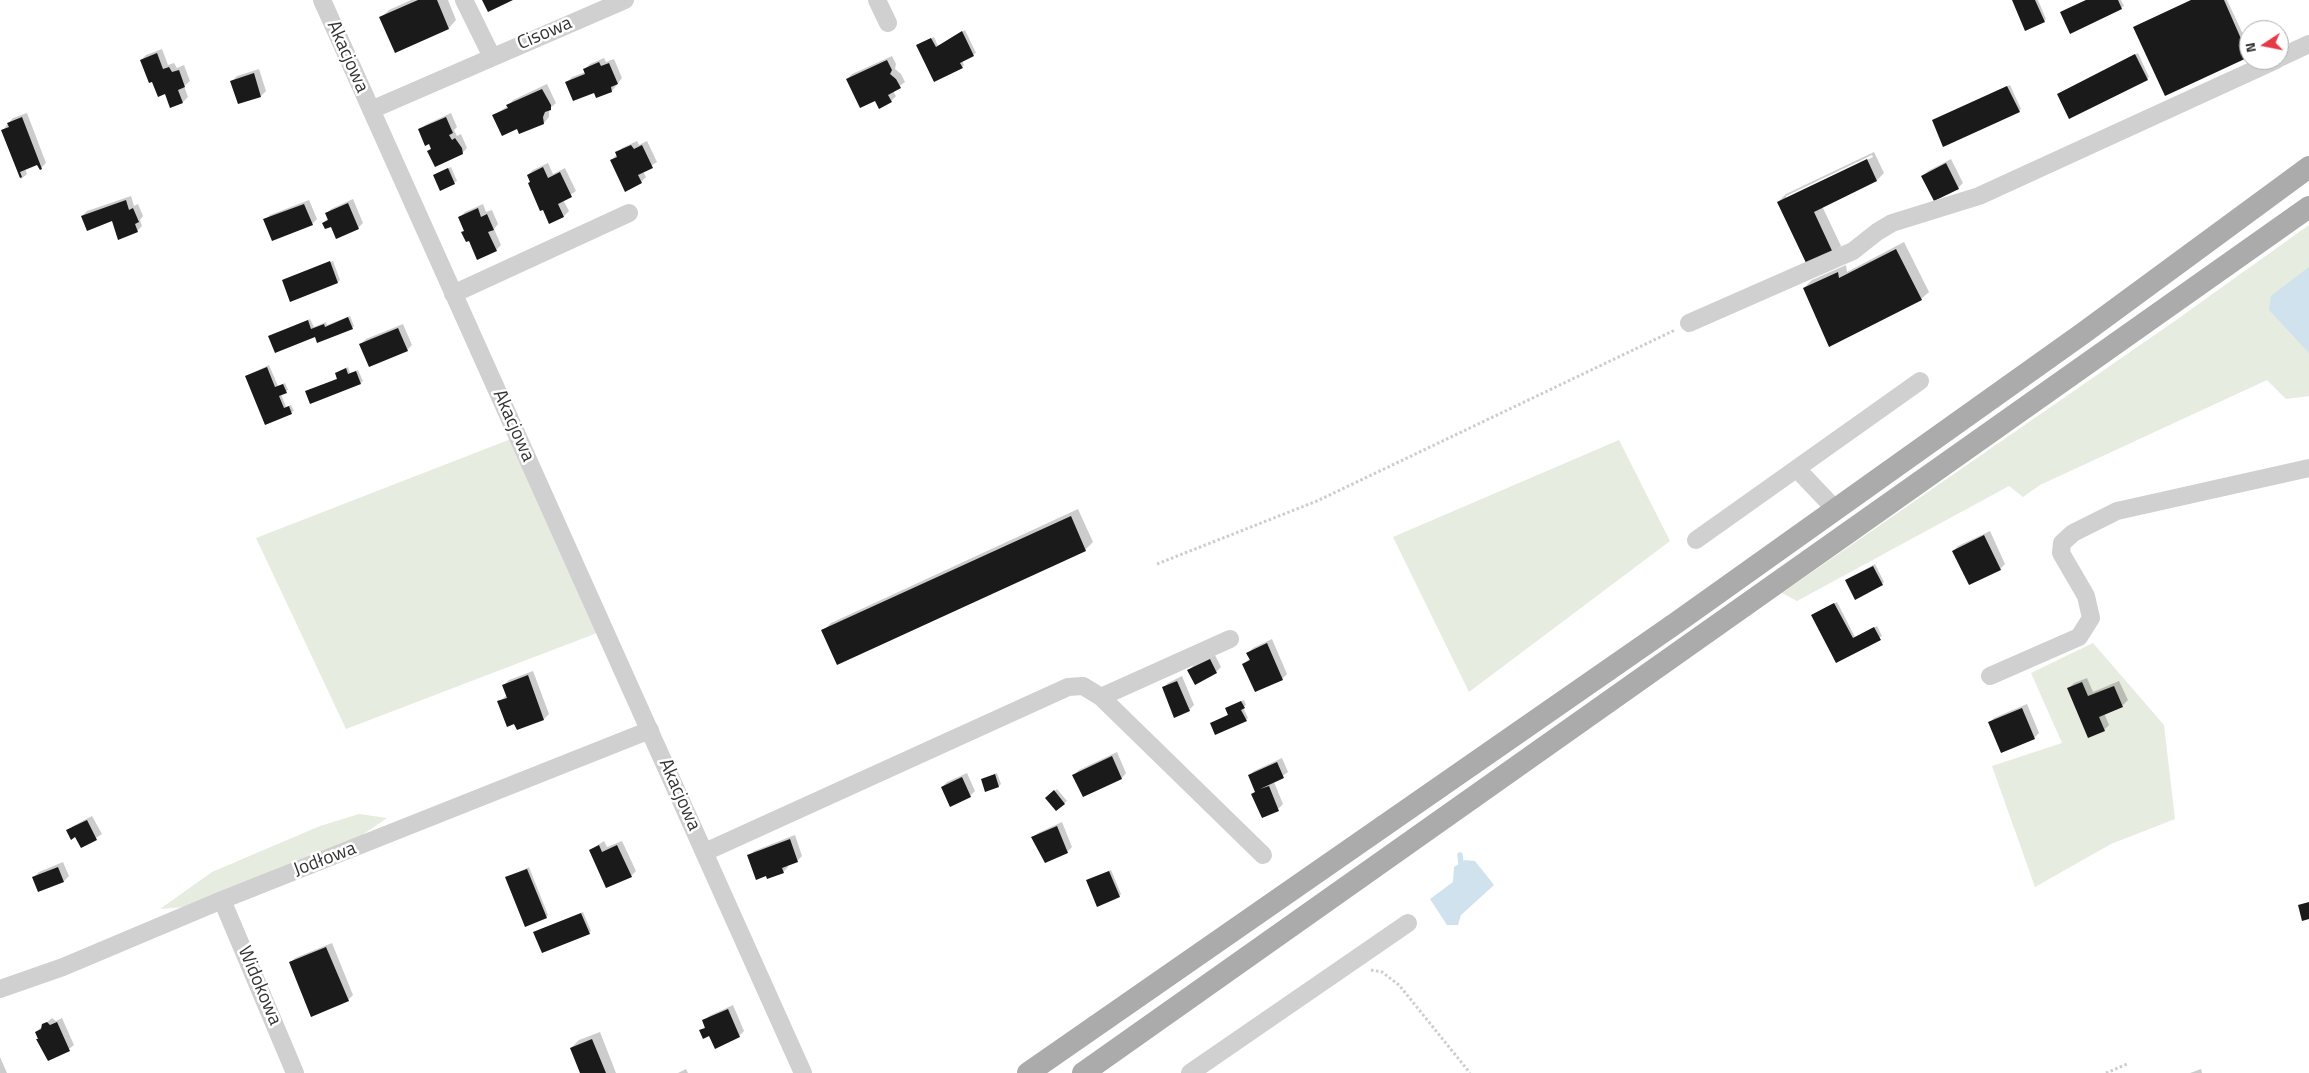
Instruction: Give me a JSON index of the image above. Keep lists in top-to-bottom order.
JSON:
{
  "streets": {
    "street": [
      "Cisowa",
      "Akacjowa",
      "Jodłowa",
      "Widokowa"
    ]
  },
  "crossings": [
    ["Cisowa", "Akacjowa"],
    ["Akacjowa", "Jodłowa"],
    ["Jodłowa", "Widokowa"]
  ],
  "north": "left"
}
